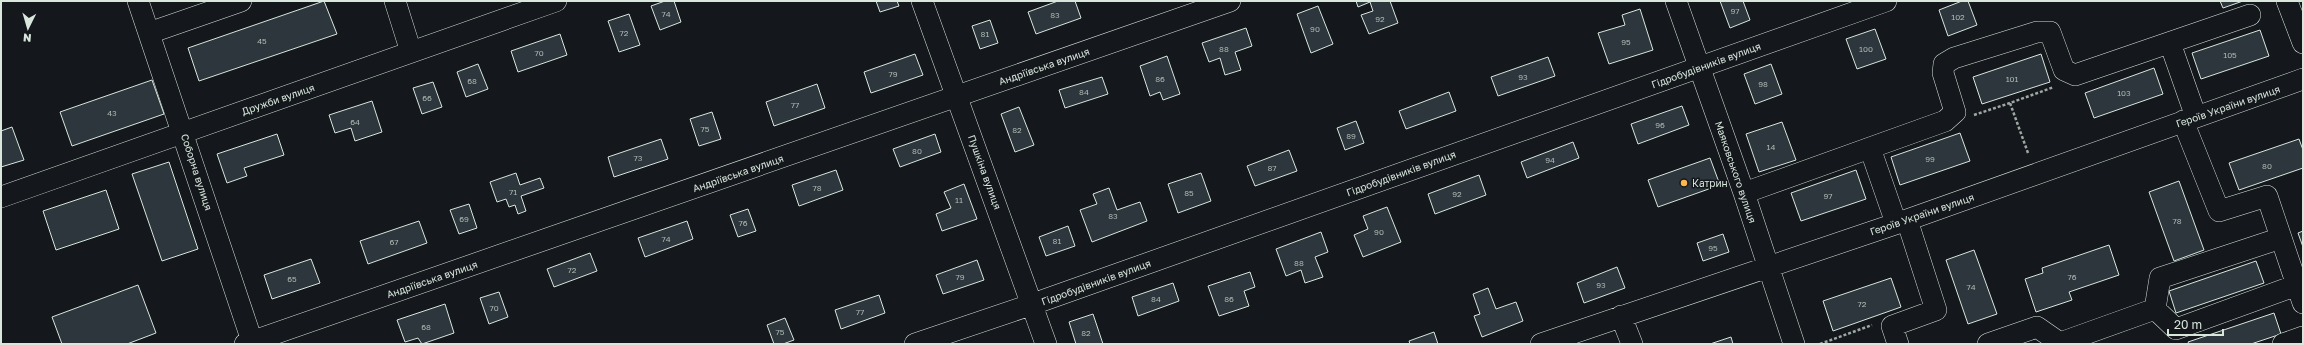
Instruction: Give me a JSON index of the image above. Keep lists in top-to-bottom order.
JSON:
{
  "streets": {
    "street": [
      "Гідробудівників вулиця",
      "Андріївська вулиця",
      "Дружби вулиця",
      "Героїв України вулиця",
      "Соборна вулиця",
      "Пушкіна вулиця",
      "Маяковського вулиця"
    ]
  },
  "crossings": [
    ["Гідробудівників вулиця", "Пушкіна вулиця"],
    ["Гідробудівників вулиця", "Маяковського вулиця"],
    ["Андріївська вулиця", "Соборна вулиця"],
    ["Андріївська вулиця", "Пушкіна вулиця"],
    ["Дружби вулиця", "Соборна вулиця"],
    ["Героїв України вулиця", "Маяковського вулиця"]
  ],
  "places": ["Катрин"],
  "house_numbers": [
    "97",
    "74",
    "83",
    "102",
    "92",
    "90",
    "72",
    "81",
    "45",
    "95",
    "88",
    "100",
    "70",
    "105",
    "79",
    "93",
    "86",
    "101",
    "68",
    "98",
    "84",
    "103",
    "66",
    "77",
    "43",
    "64",
    "96",
    "75",
    "82",
    "89",
    "14",
    "80",
    "73",
    "99",
    "94",
    "80",
    "87",
    "78",
    "71",
    "85",
    "92",
    "97",
    "11",
    "83",
    "69",
    "78",
    "76",
    "90",
    "74",
    "81",
    "67",
    "95",
    "88",
    "72",
    "79",
    "76",
    "65",
    "93",
    "74",
    "84",
    "86",
    "72",
    "70",
    "77",
    "68",
    "75",
    "82"
  ],
  "scale_bar": "20 m",
  "north": "bottom"
}
